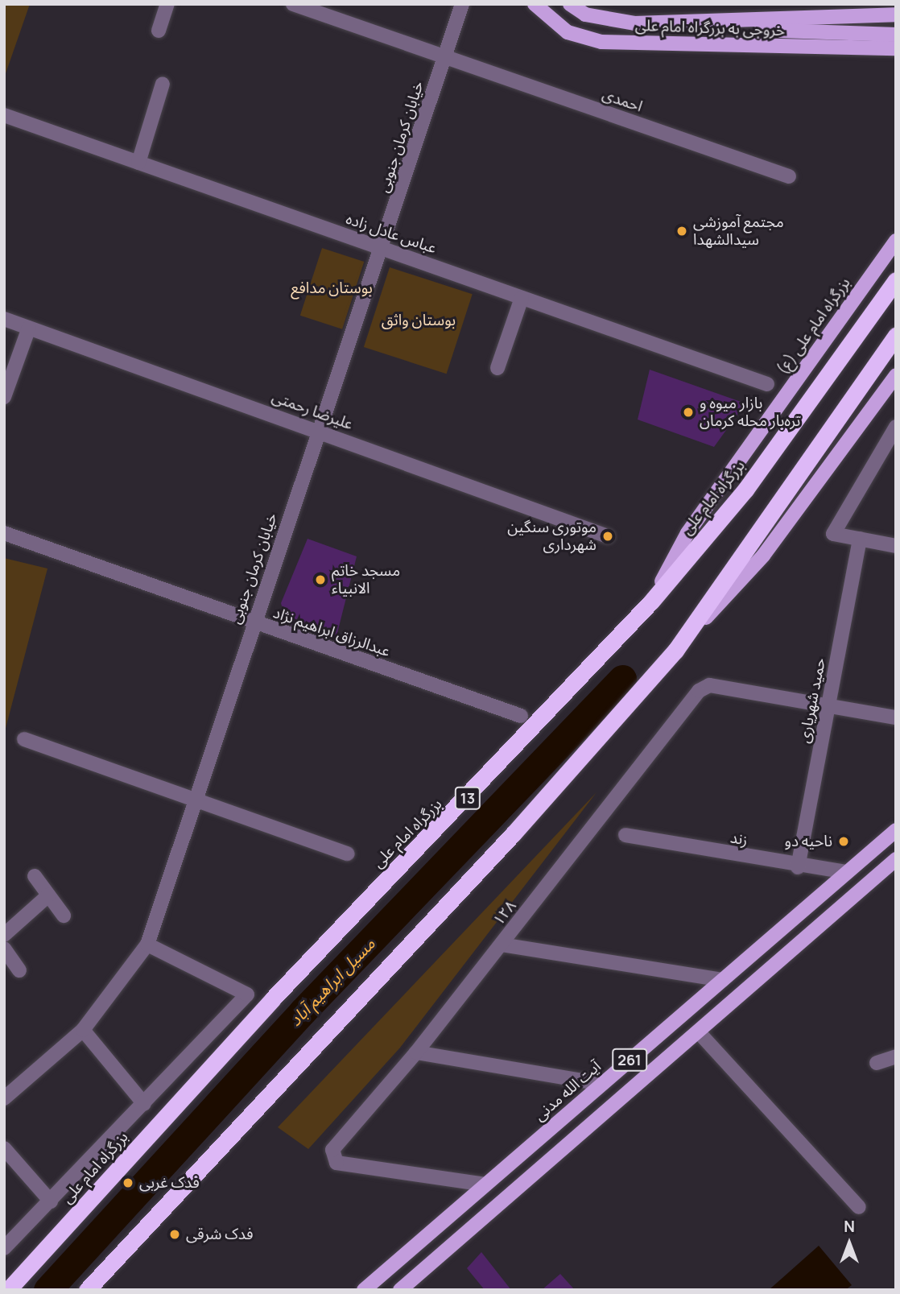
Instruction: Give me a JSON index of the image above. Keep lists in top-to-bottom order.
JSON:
{
  "streets": {
    "highway": ["بزرگراه امام علی", "13"],
    "main road": [
      "خروجی به بزرگراه امام علی",
      "بزرگراه امام علی (ع)",
      "261",
      "آیت الله مدنی"
    ],
    "street": [
      "احمدی",
      "خیابان کرمان جنوبی",
      "عباس عادل زاده",
      "علیرضا رحمتی",
      "عبدالرزاق ابراهیم نژاد",
      "حمید شهریاری",
      "زند",
      "۱۲۸"
    ]
  },
  "crossings": [
    ["احمدی", "خیابان کرمان جنوبی"],
    ["خیابان کرمان جنوبی", "عباس عادل زاده"],
    ["خیابان کرمان جنوبی", "علیرضا رحمتی"],
    ["خیابان کرمان جنوبی", "عبدالرزاق ابراهیم نژاد"],
    ["بزرگراه امام علی (ع)", "بزرگراه امام علی"],
    ["حمید شهریاری", "زند"],
    ["حمید شهریاری", "۱۲۸"],
    ["زند", "آیت الله مدنی"],
    ["۱۲۸", "آیت الله مدنی"]
  ],
  "water": ["مسیل ابراهیم آباد"],
  "parks": ["بوستان مدافع", "بوستان واثق"],
  "places": [
    "مجتمع آموزشی سیدالشهدا",
    "بازار میوه و تره‌بار محله کرمان",
    "موتوری سنگین شهرداری",
    "مسجد خاتم الانبیاء",
    "ناحیه دو",
    "فدک غربی",
    "فدک شرقی"
  ],
  "north": "top"
}
